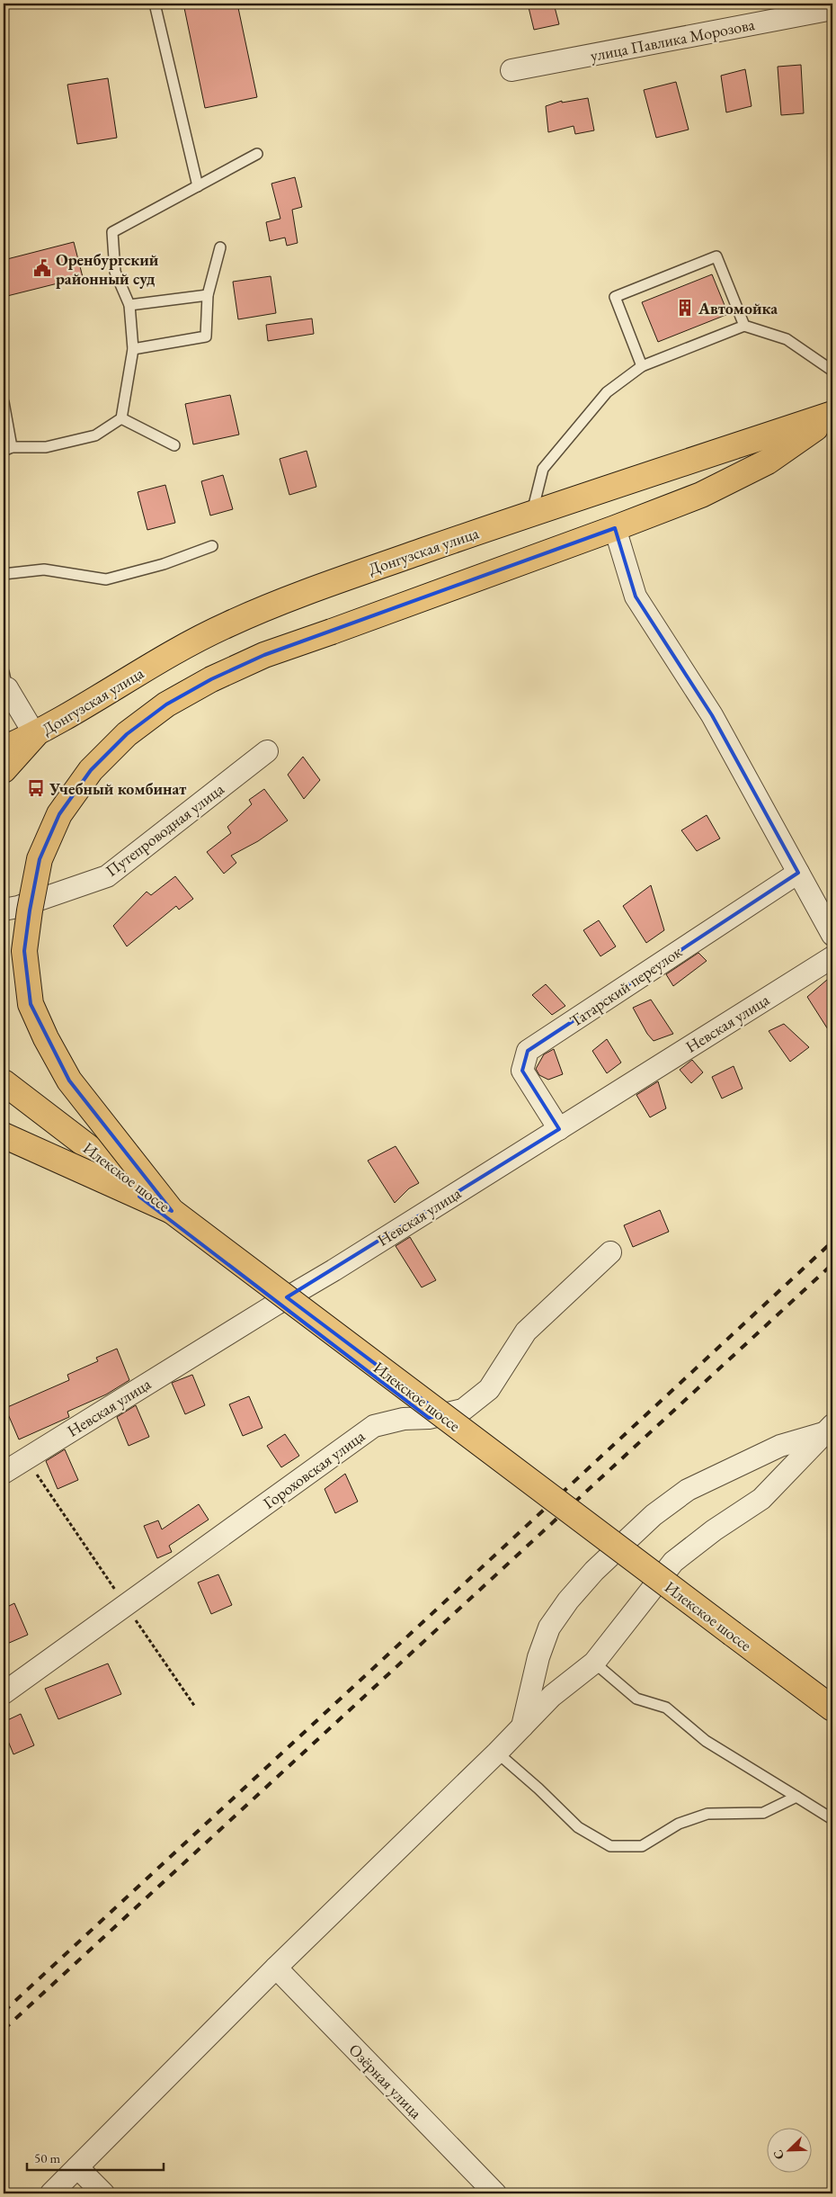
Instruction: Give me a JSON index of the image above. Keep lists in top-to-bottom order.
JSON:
{
  "streets": {
    "main road": ["Донгузская улица", "Илекское шоссе"],
    "street": [
      "улица Павлика Морозова",
      "Путепроводная улица",
      "Татарский переулок",
      "Невская улица",
      "Гороховская улица",
      "Озёрная улица"
    ]
  },
  "crossings": [
    ["Татарский переулок", "Невская улица"]
  ],
  "places": {
    "public building": ["Оренбургский районный суд"],
    "building": ["Автомойка"],
    "bus stop": ["Учебный комбинат"]
  },
  "scale_bar": "50 m",
  "north": "bottom left"
}
